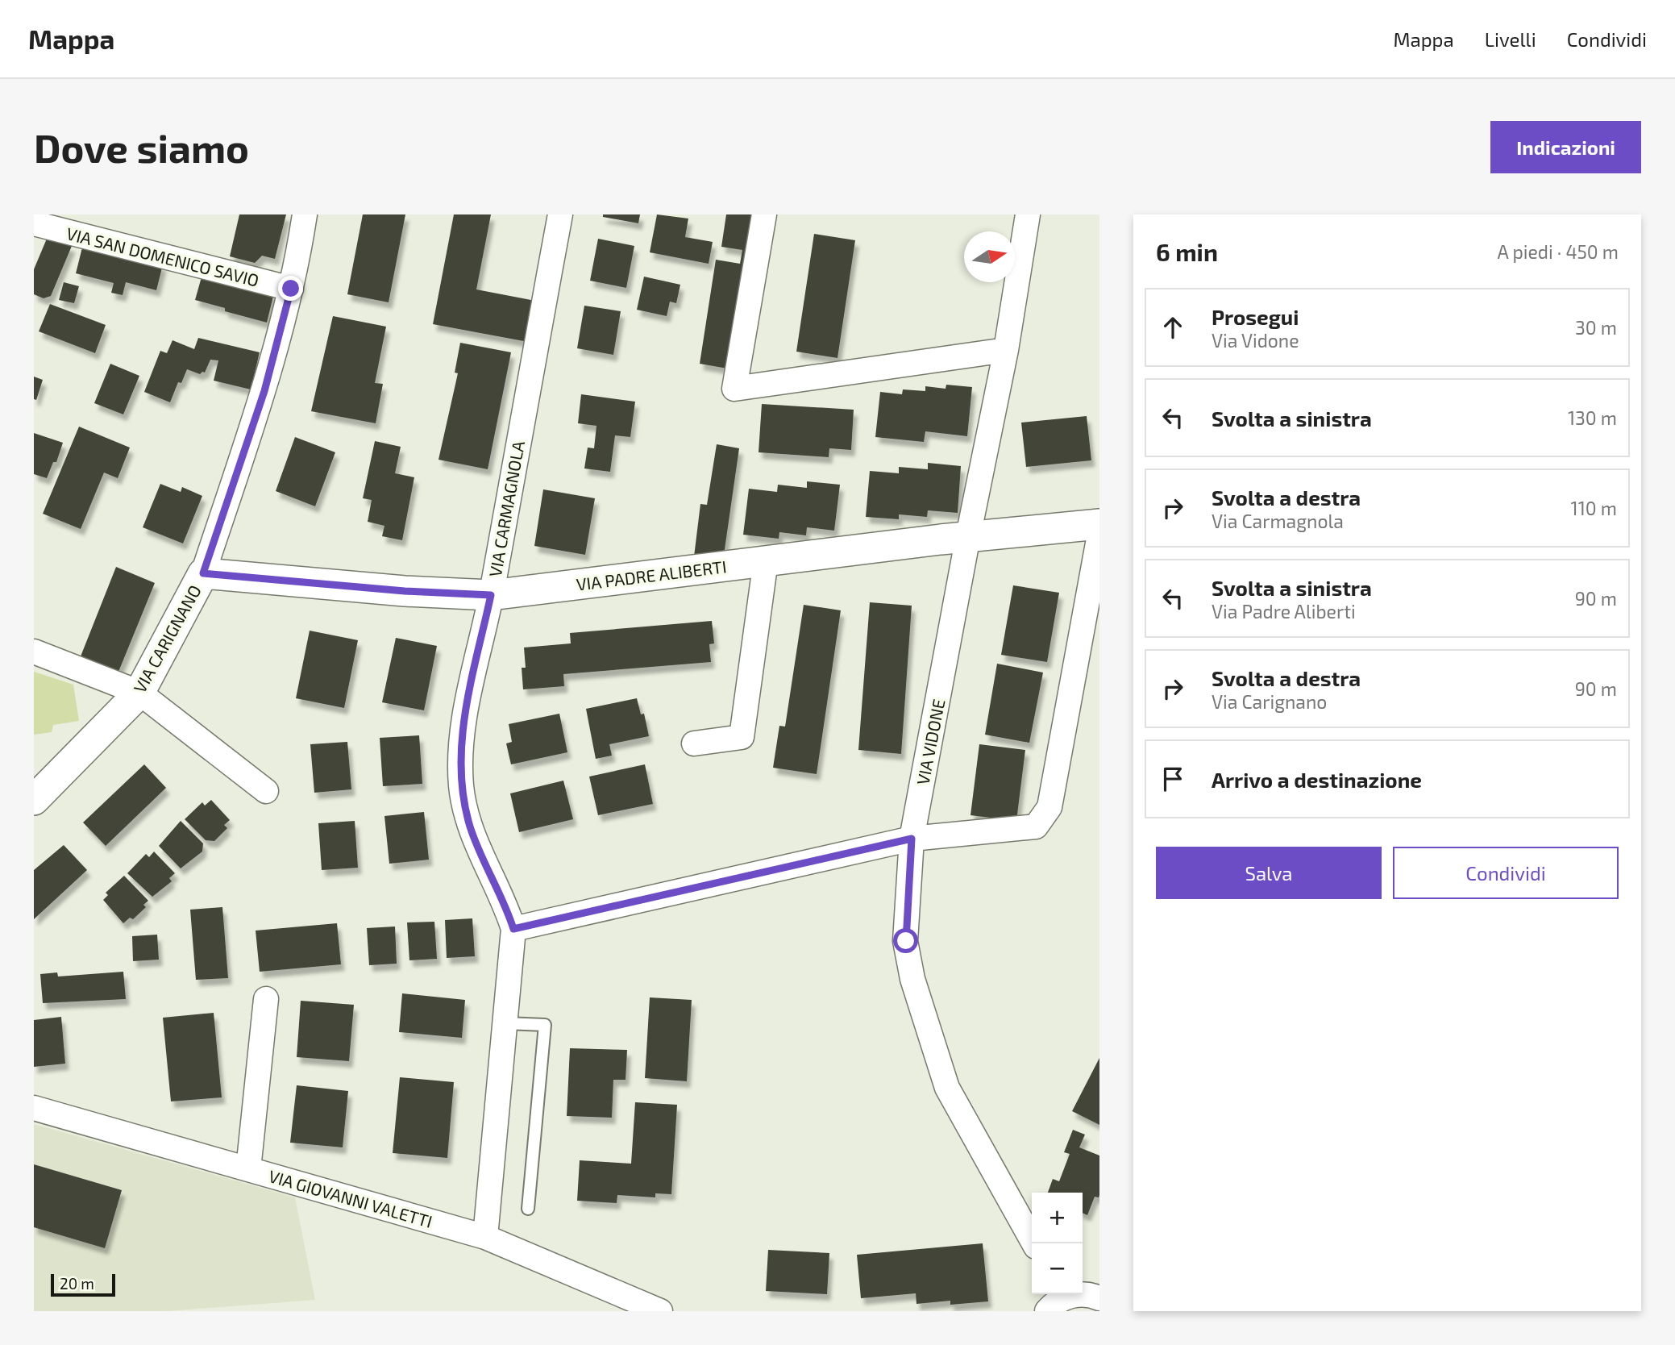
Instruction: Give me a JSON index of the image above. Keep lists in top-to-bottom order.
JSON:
{
  "streets": {
    "street": [
      "VIA SAN DOMENICO SAVIO",
      "VIA CARMAGNOLA",
      "VIA PADRE ALIBERTI",
      "VIA CARIGNANO",
      "VIA VIDONE",
      "VIA GIOVANNI VALETTI"
    ]
  },
  "crossings": [
    ["VIA SAN DOMENICO SAVIO", "VIA CARIGNANO"],
    ["VIA CARMAGNOLA", "VIA PADRE ALIBERTI"],
    ["VIA PADRE ALIBERTI", "VIA CARIGNANO"],
    ["VIA PADRE ALIBERTI", "VIA VIDONE"]
  ],
  "scale_bar": "20 m",
  "north": "right",
  "page": {
    "header": "Mappa",
    "nav": ["Mappa", "Livelli", "Condividi"],
    "buttons": [
      "Indicazioni",
      ["Salva", "Condividi"]
    ],
    "title": "Dove siamo",
    "heading": ["6 min", "A piedi · 450 m"],
    "list": [
      ["Prosegui", "Via Vidone", "30 m"],
      ["Svolta a sinistra", "130 m"],
      ["Svolta a destra", "Via Carmagnola", "110 m"],
      ["Svolta a sinistra", "Via Padre Aliberti", "90 m"],
      ["Svolta a destra", "Via Carignano", "90 m"],
      "Arrivo a destinazione"
    ],
    "map_buttons": ["+", "−"],
    "scale": "20 m"
  }
}
